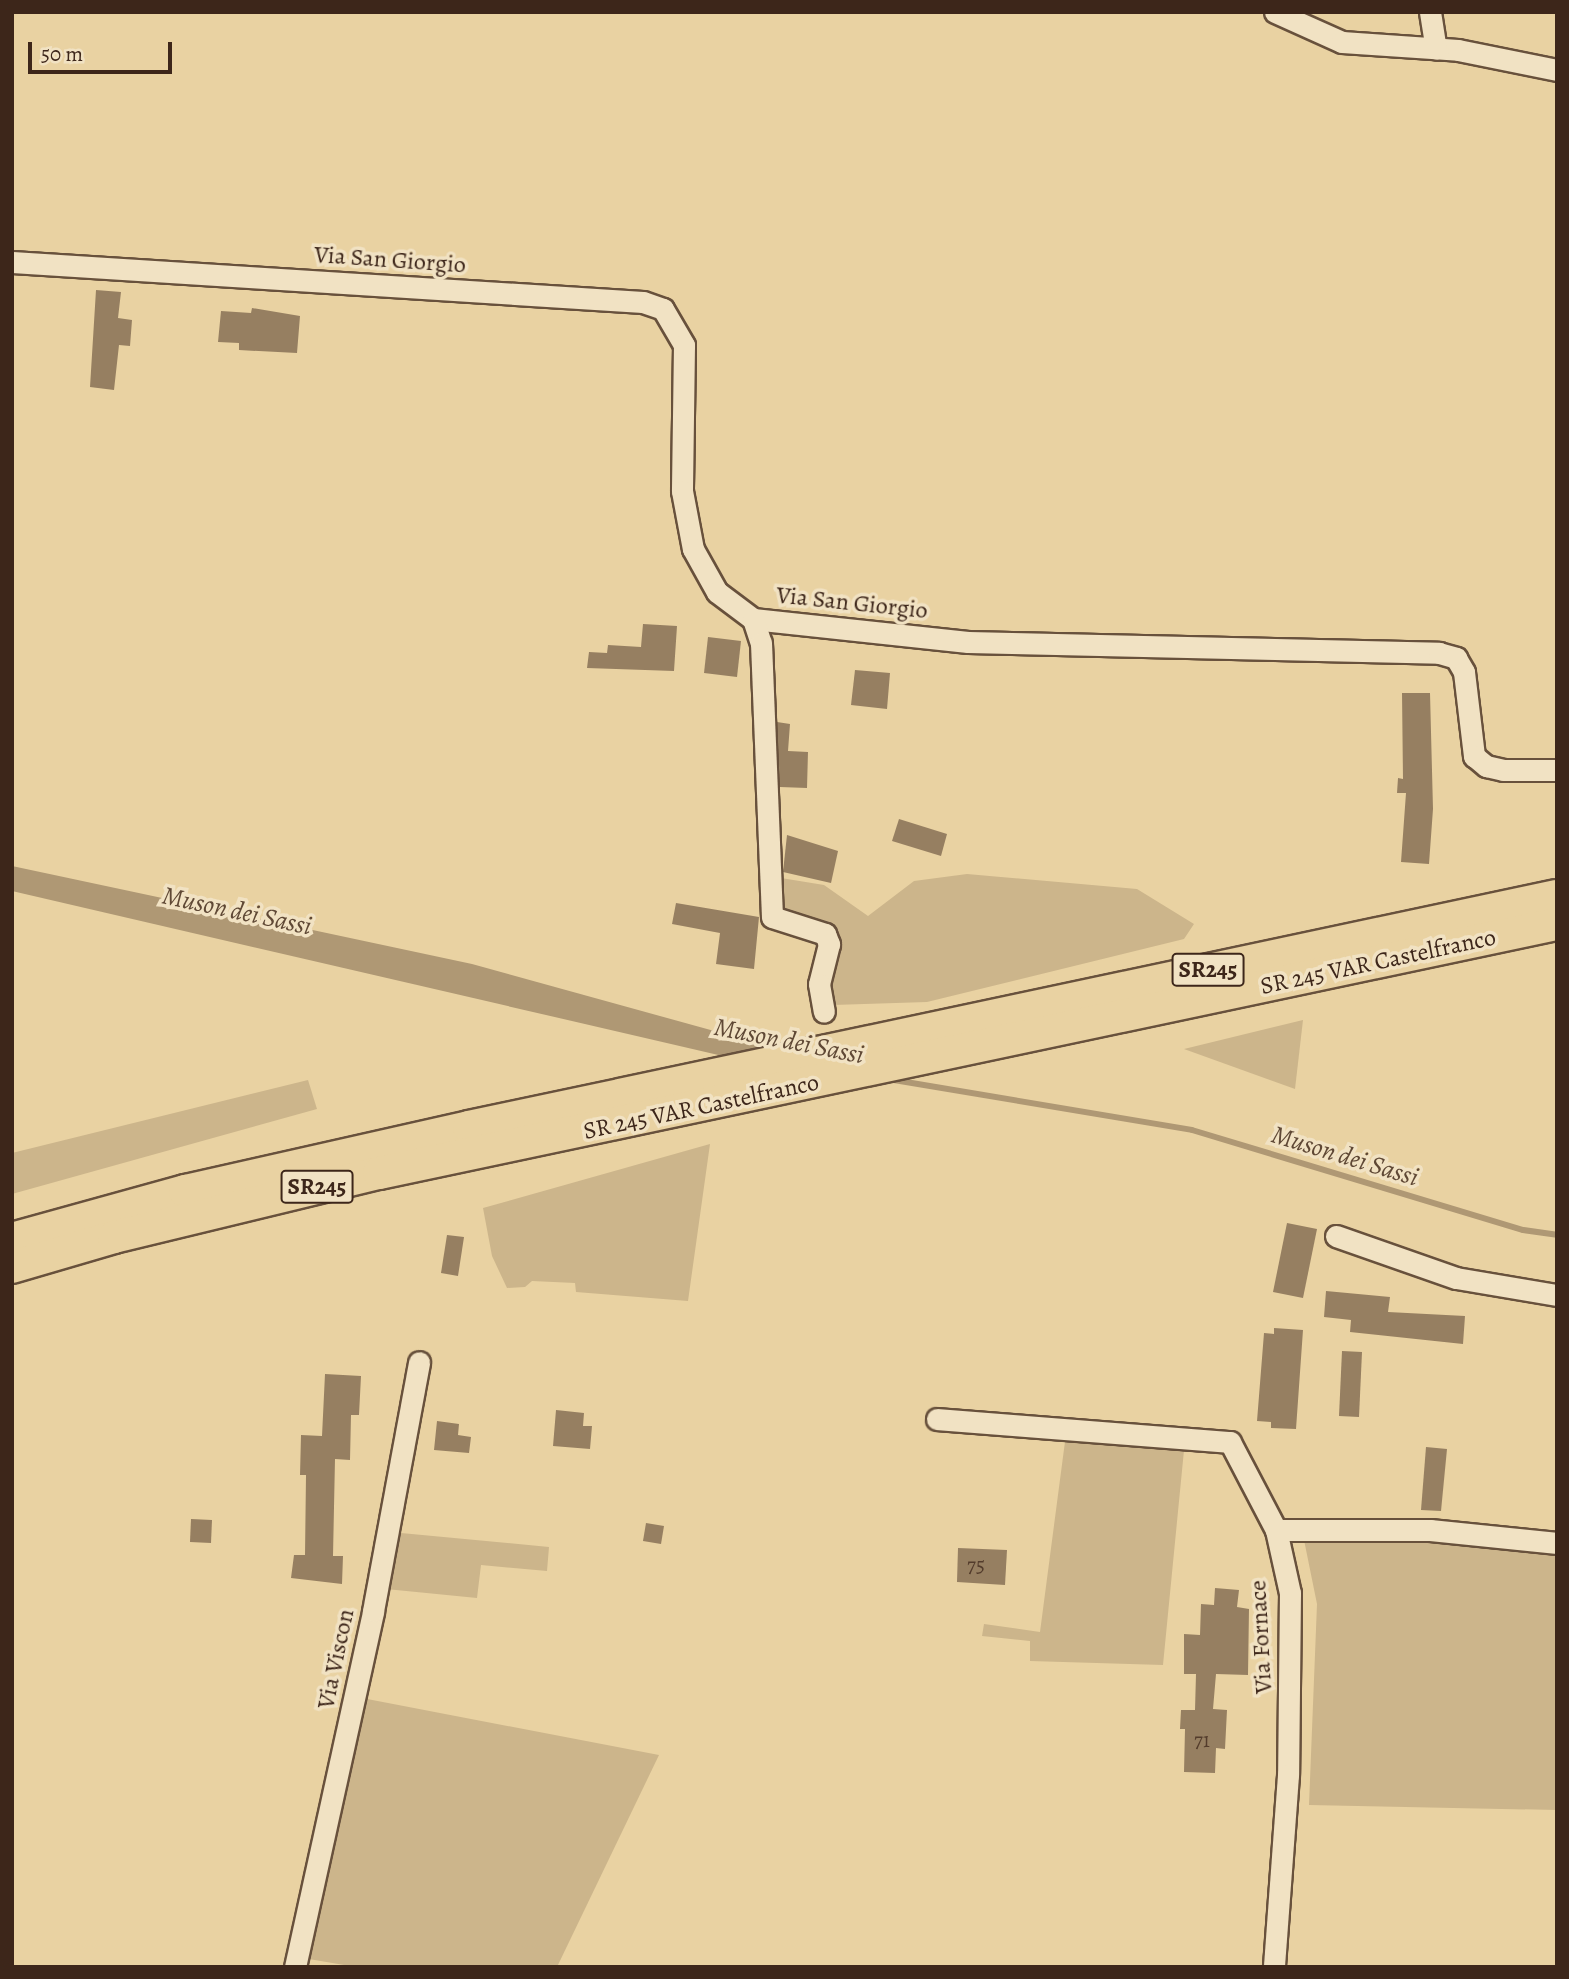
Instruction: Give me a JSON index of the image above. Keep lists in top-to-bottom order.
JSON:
{
  "streets": {
    "highway": ["SR 245 VAR Castelfranco", "SR245"],
    "street": ["Via San Giorgio", "Via Fornace", "Via Viscon"]
  },
  "water": ["Muson dei Sassi"],
  "house_numbers": ["75", "71"],
  "scale_bar": "50 m"
}
